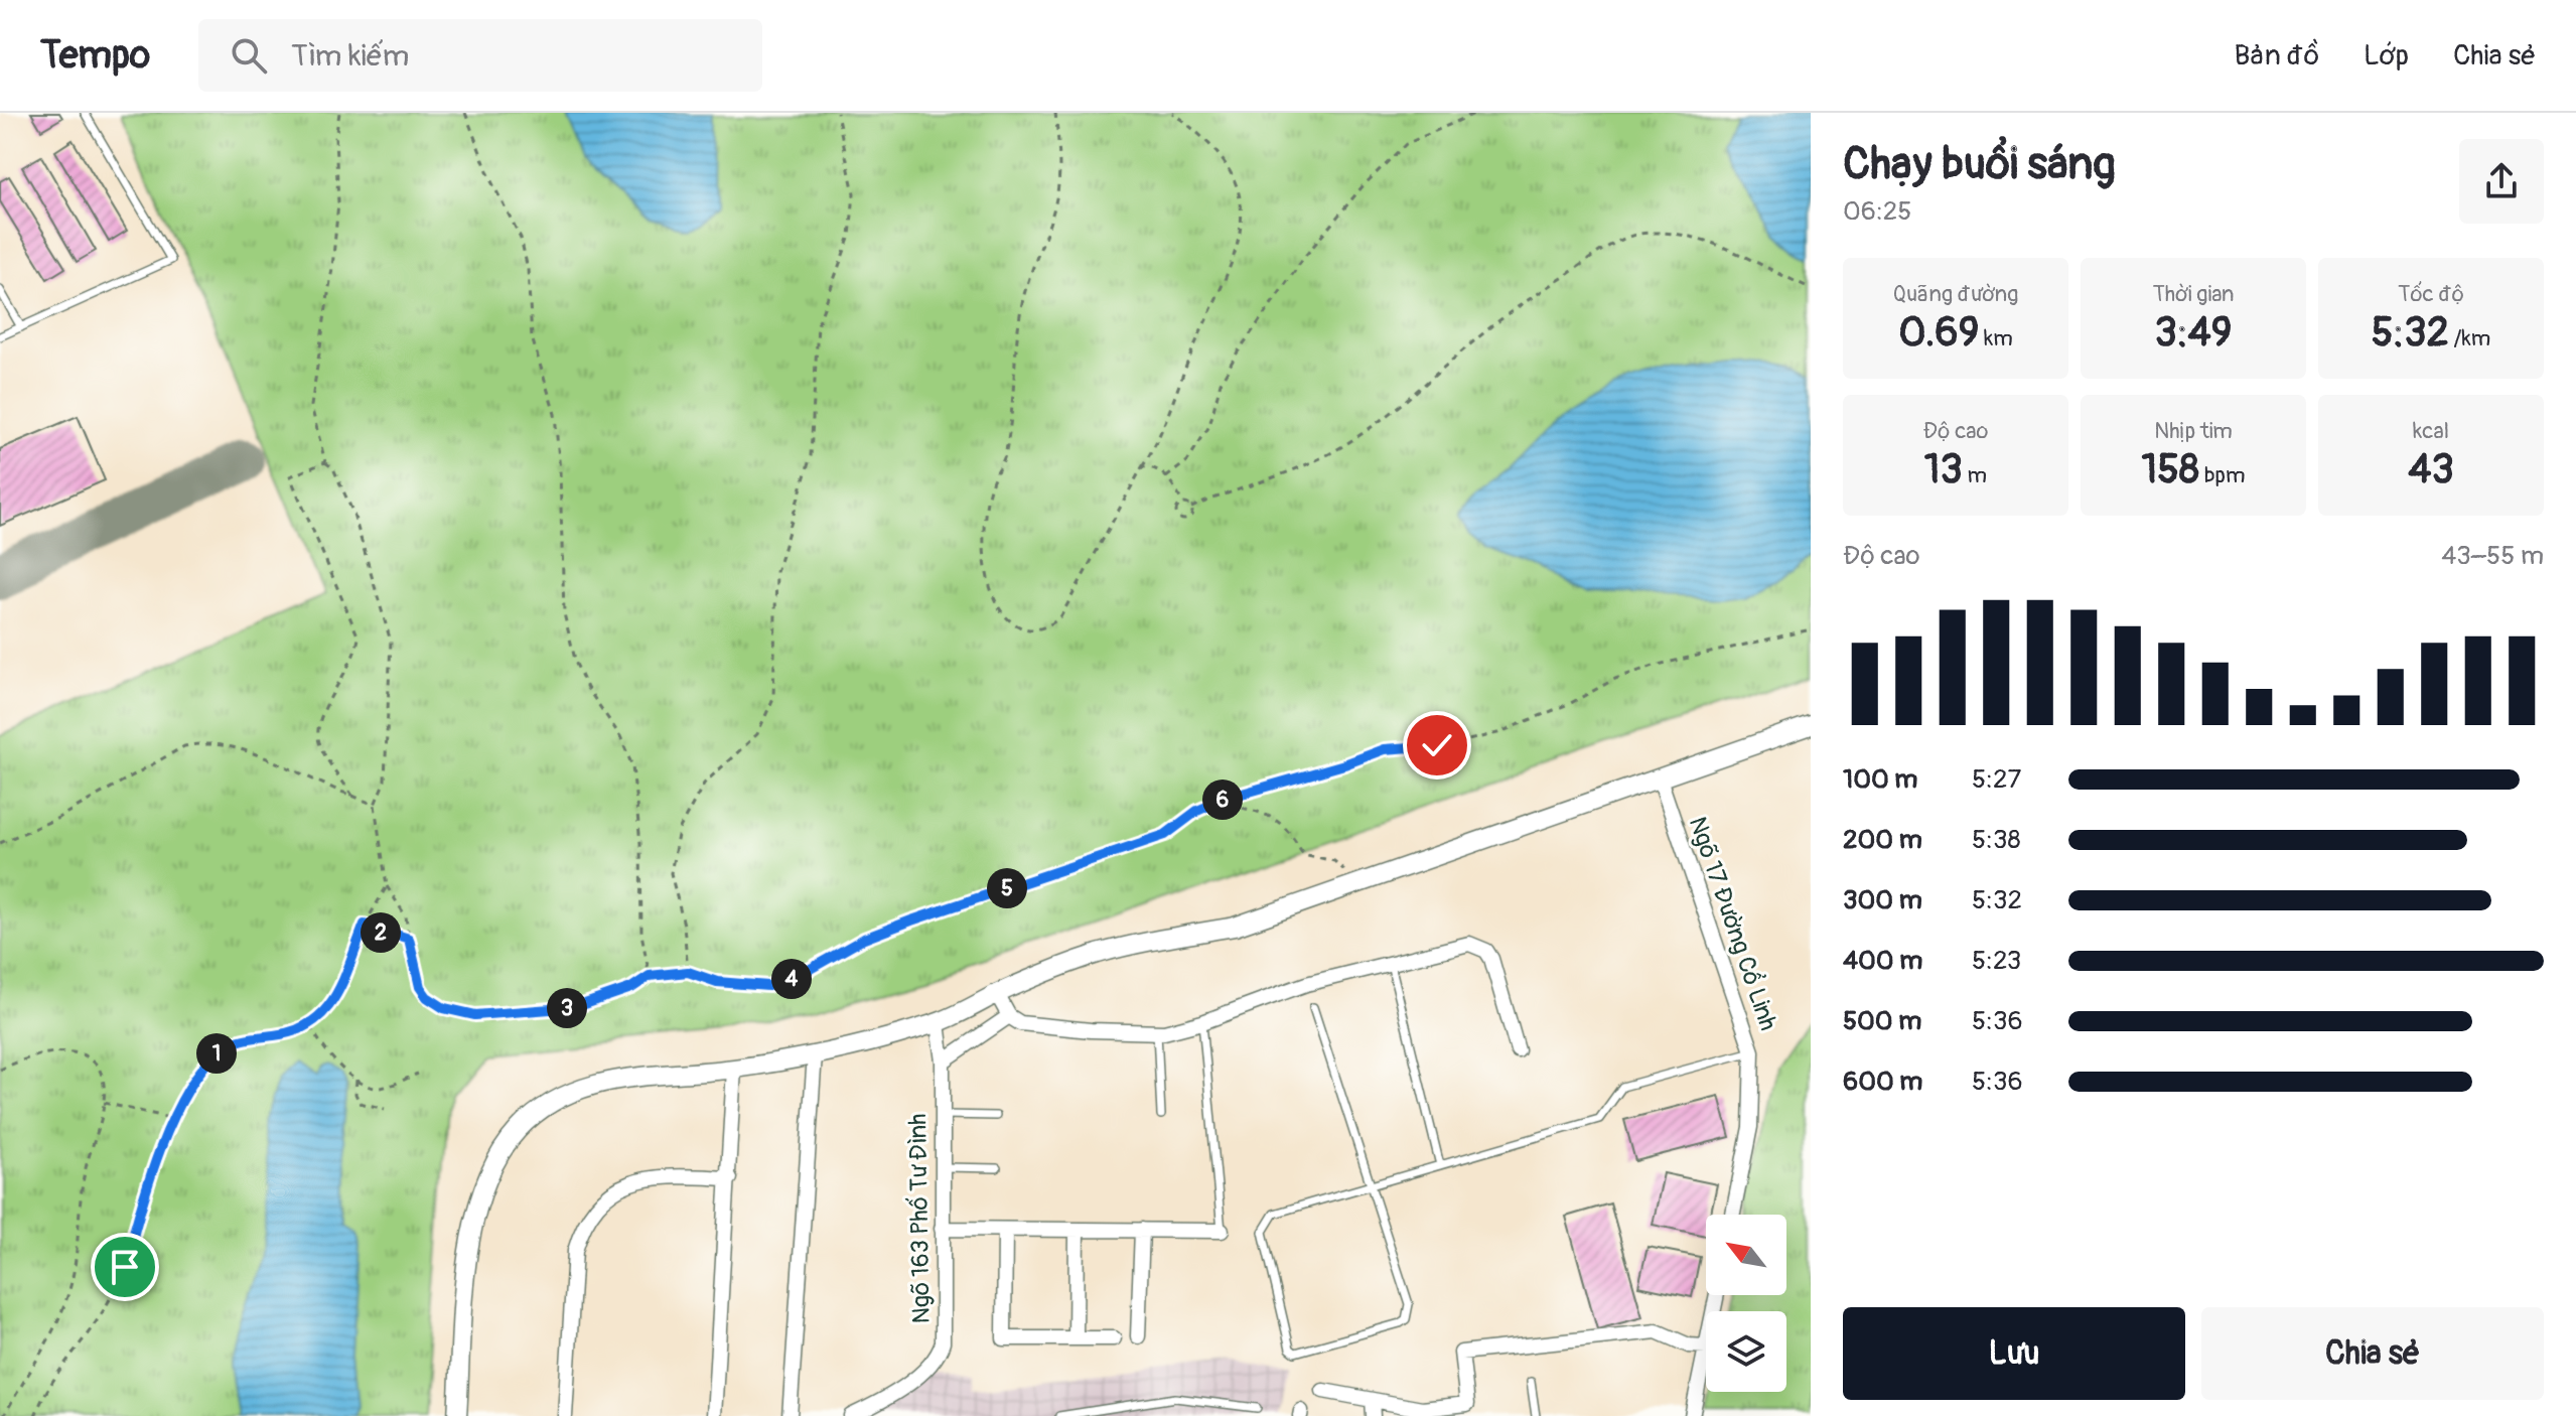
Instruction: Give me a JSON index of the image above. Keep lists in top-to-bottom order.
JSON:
{
  "streets": {
    "street": ["Ngõ 17 Đường Cổ Linh", "Ngõ 163 Phố Tư Đình"]
  },
  "north": "top left",
  "page": {
    "header": "Tempo",
    "search": "Tìm kiếm",
    "nav": ["Bản đồ", "Lớp", "Chia sẻ"],
    "heading": ["Chạy buổi sáng", "06:25"],
    "stats": [
      ["Quãng đường", "0.69 km"],
      ["Thời gian", "3:49"],
      ["Tốc độ", "5:32 /km"],
      ["Độ cao", "13 m"],
      ["Nhịp tim", "158 bpm"],
      ["kcal", "43"]
    ],
    "chart": ["Độ cao", "43–55 m"],
    "list": [
      {
        "name": "100 m",
        "note": "5:27"
      },
      {
        "name": "200 m",
        "note": "5:38"
      },
      {
        "name": "300 m",
        "note": "5:32"
      },
      {
        "name": "400 m",
        "note": "5:23"
      },
      {
        "name": "500 m",
        "note": "5:36"
      },
      {
        "name": "600 m",
        "note": "5:36"
      }
    ],
    "pins": [
      "6",
      "5",
      "2",
      "4",
      "3",
      "1"
    ],
    "buttons": ["Lưu", "Chia sẻ"]
  }
}
